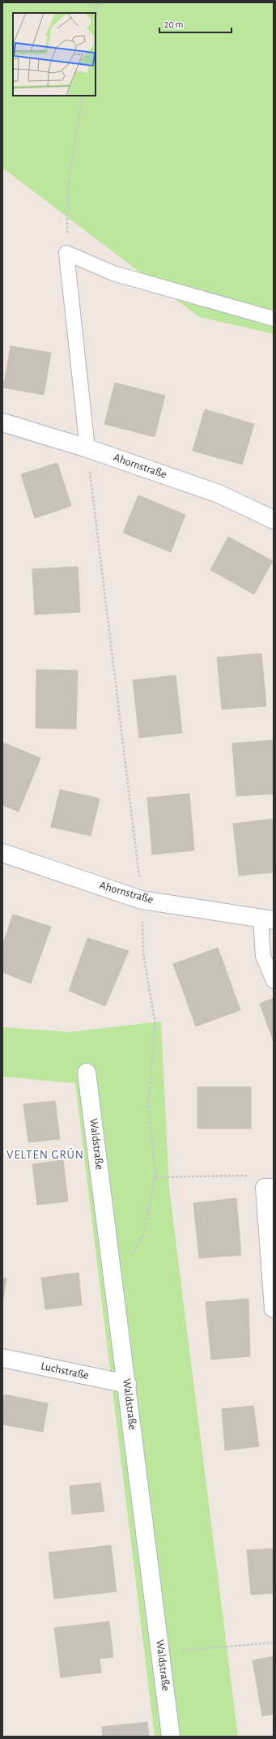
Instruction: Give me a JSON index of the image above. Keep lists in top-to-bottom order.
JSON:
{
  "streets": {
    "street": ["Ahornstraße", "Waldstraße", "Luchstraße"]
  },
  "crossings": [
    ["Waldstraße", "Luchstraße"]
  ],
  "districts": ["VELTEN GRÜN"],
  "scale_bar": "20 m"
}
